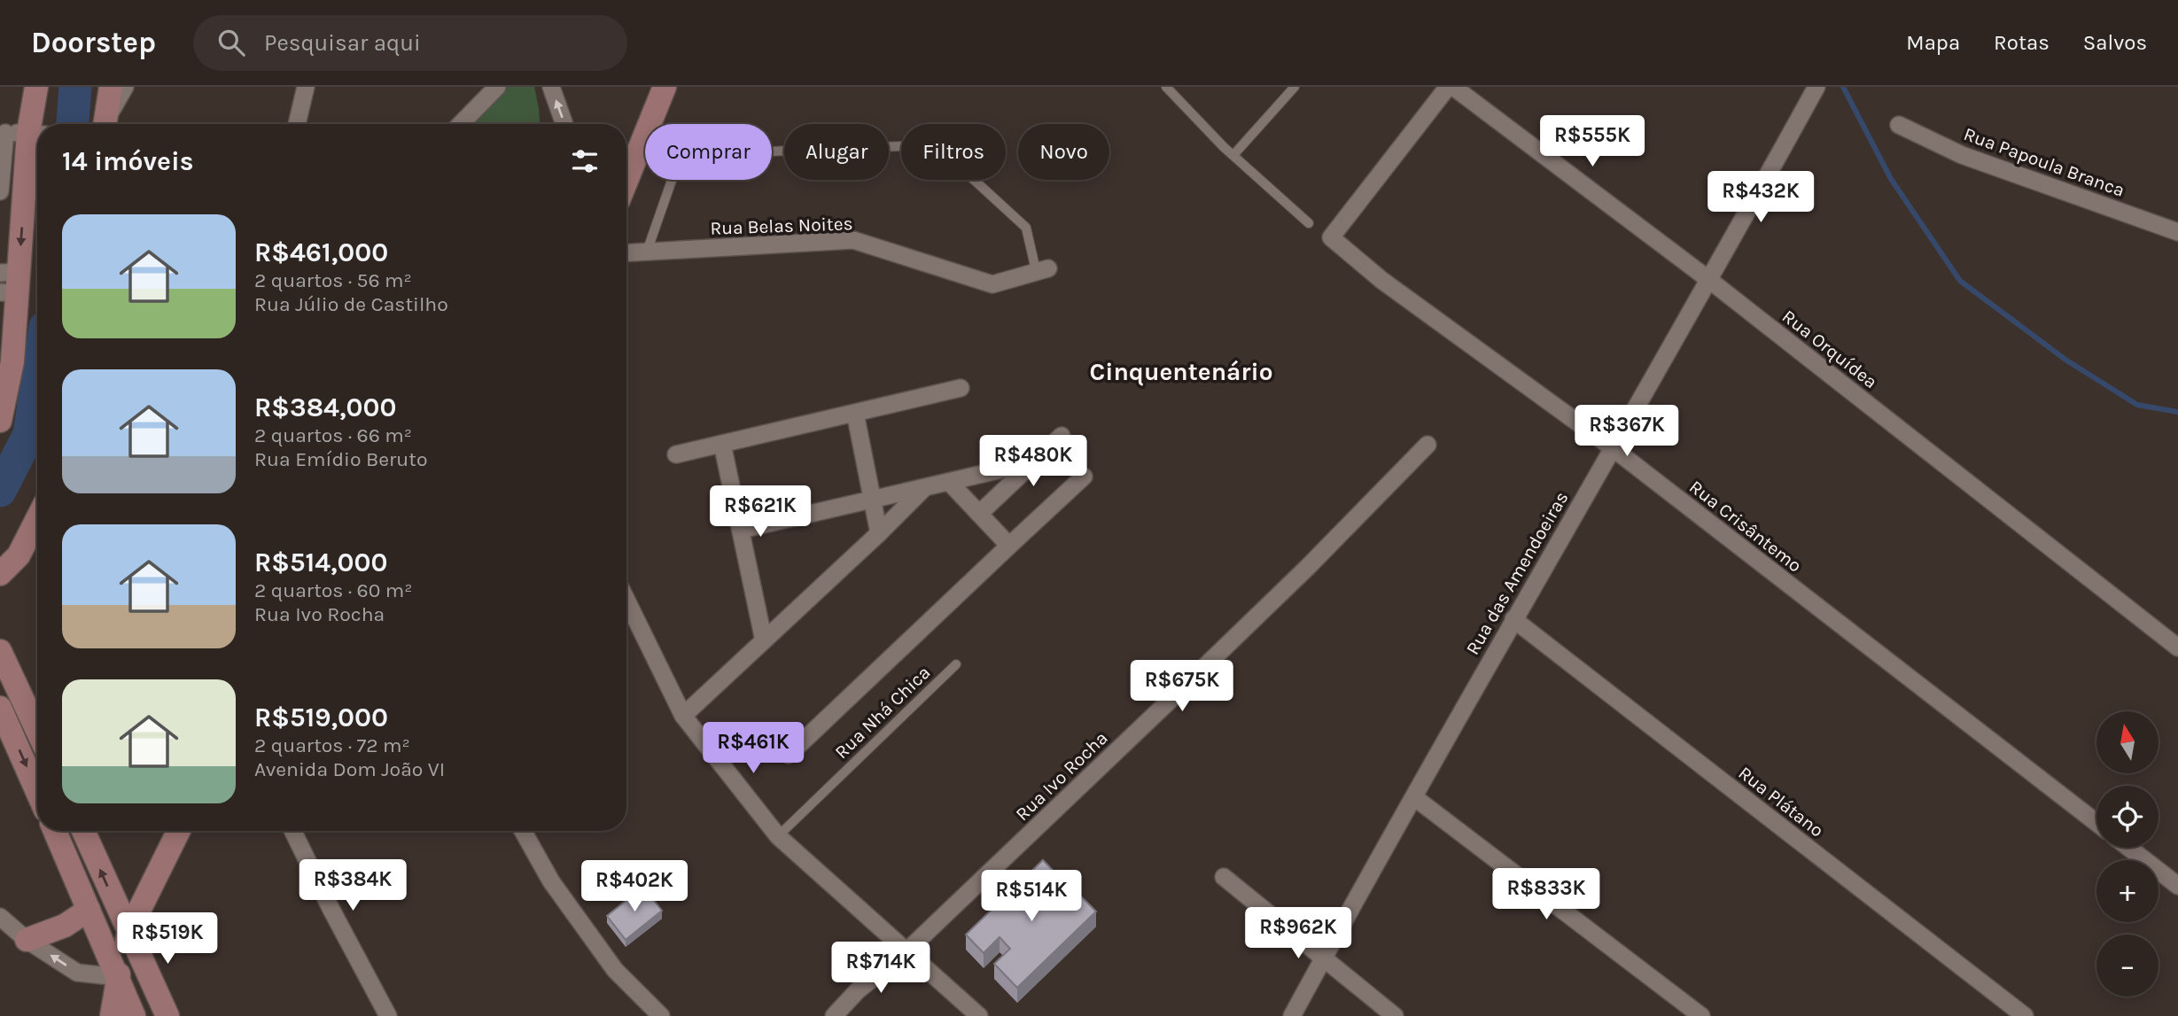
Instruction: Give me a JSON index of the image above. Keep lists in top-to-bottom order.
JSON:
{
  "streets": {
    "street": [
      "Rua Papoula Branca",
      "Rua Belas Noites",
      "Rua Orquídea",
      "Rua Crisântemo",
      "Rua das Amendoeiras",
      "Rua Ivo Rocha",
      "Rua Plátano"
    ],
    "lane": ["Rua Nhá Chica"]
  },
  "crossings": [
    ["Rua Orquídea", "Rua das Amendoeiras"],
    ["Rua Crisântemo", "Rua das Amendoeiras"],
    ["Rua das Amendoeiras", "Rua Plátano"]
  ],
  "districts": ["Cinquentenário"],
  "north": "top",
  "page": {
    "header": "Doorstep",
    "search": "Pesquisar aqui",
    "nav": ["Mapa", "Rotas", "Salvos"],
    "price": [
      "R$555K",
      "R$432K",
      "R$367K",
      "R$480K",
      "R$621K",
      "R$675K",
      "R$461K",
      "R$384K",
      "R$402K",
      "R$833K",
      "R$514K",
      "R$962K",
      "R$519K",
      "R$714K"
    ],
    "chip": [
      "Comprar",
      "Alugar",
      "Filtros",
      "Novo"
    ],
    "heading": "14 imóveis",
    "list": [
      {
        "name": "R$461,000",
        "note": "2 quartos · 56 m² · Rua Júlio de Castilho"
      },
      {
        "name": "R$384,000",
        "note": "2 quartos · 66 m² · Rua Emídio Beruto"
      },
      {
        "name": "R$514,000",
        "note": "2 quartos · 60 m² · Rua Ivo Rocha"
      },
      {
        "name": "R$519,000",
        "note": "2 quartos · 72 m² · Avenida Dom João VI"
      }
    ],
    "map_buttons": ["+", "−"]
  }
}
